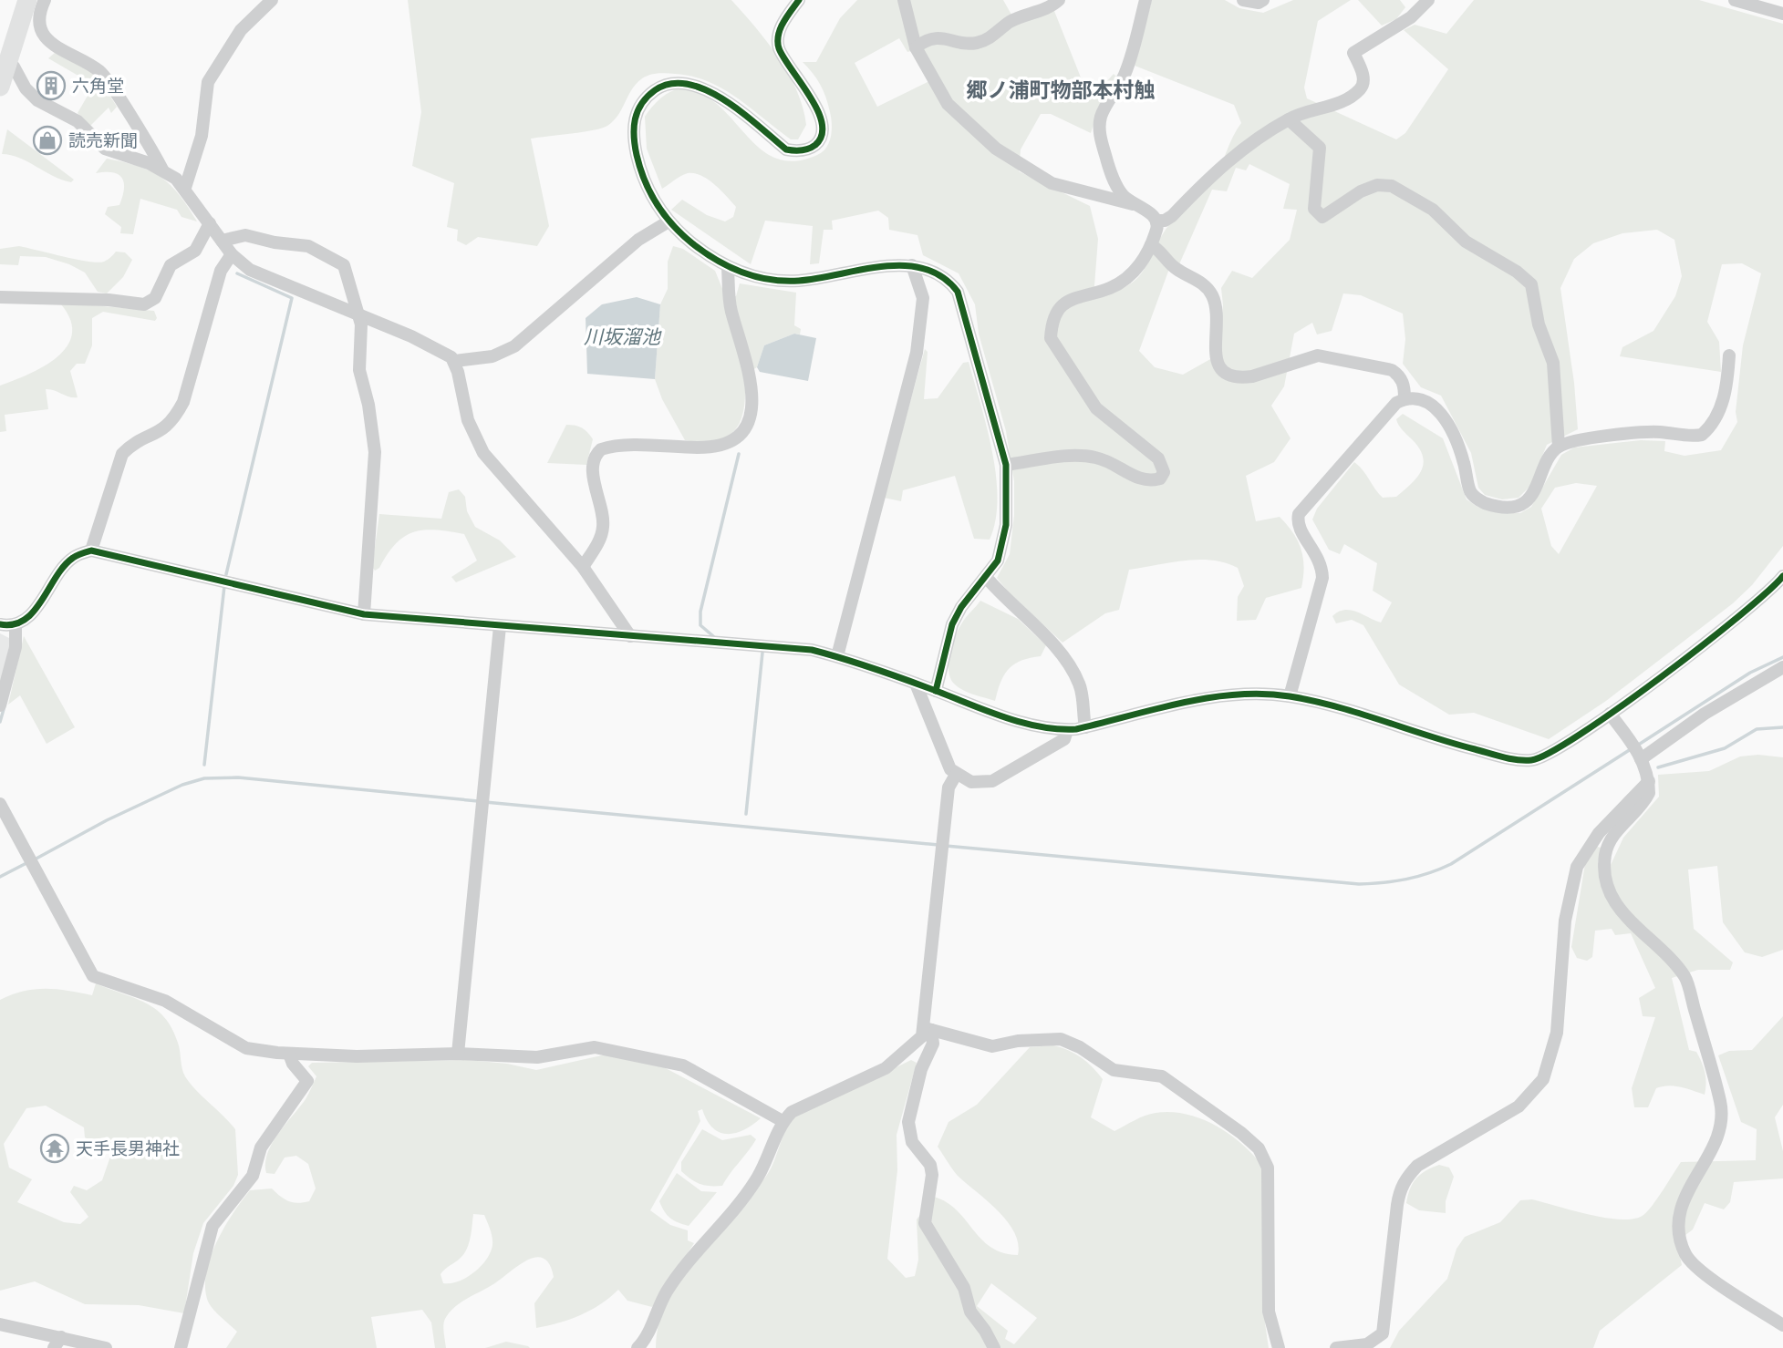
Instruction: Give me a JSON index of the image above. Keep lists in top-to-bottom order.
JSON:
{
  "districts": ["郷ノ浦町物部本村触"],
  "water": ["川坂溜池"],
  "places": {
    "building": ["六角堂"],
    "shop": ["読売新聞"],
    "temple": ["天手長男神社"]
  }
}
